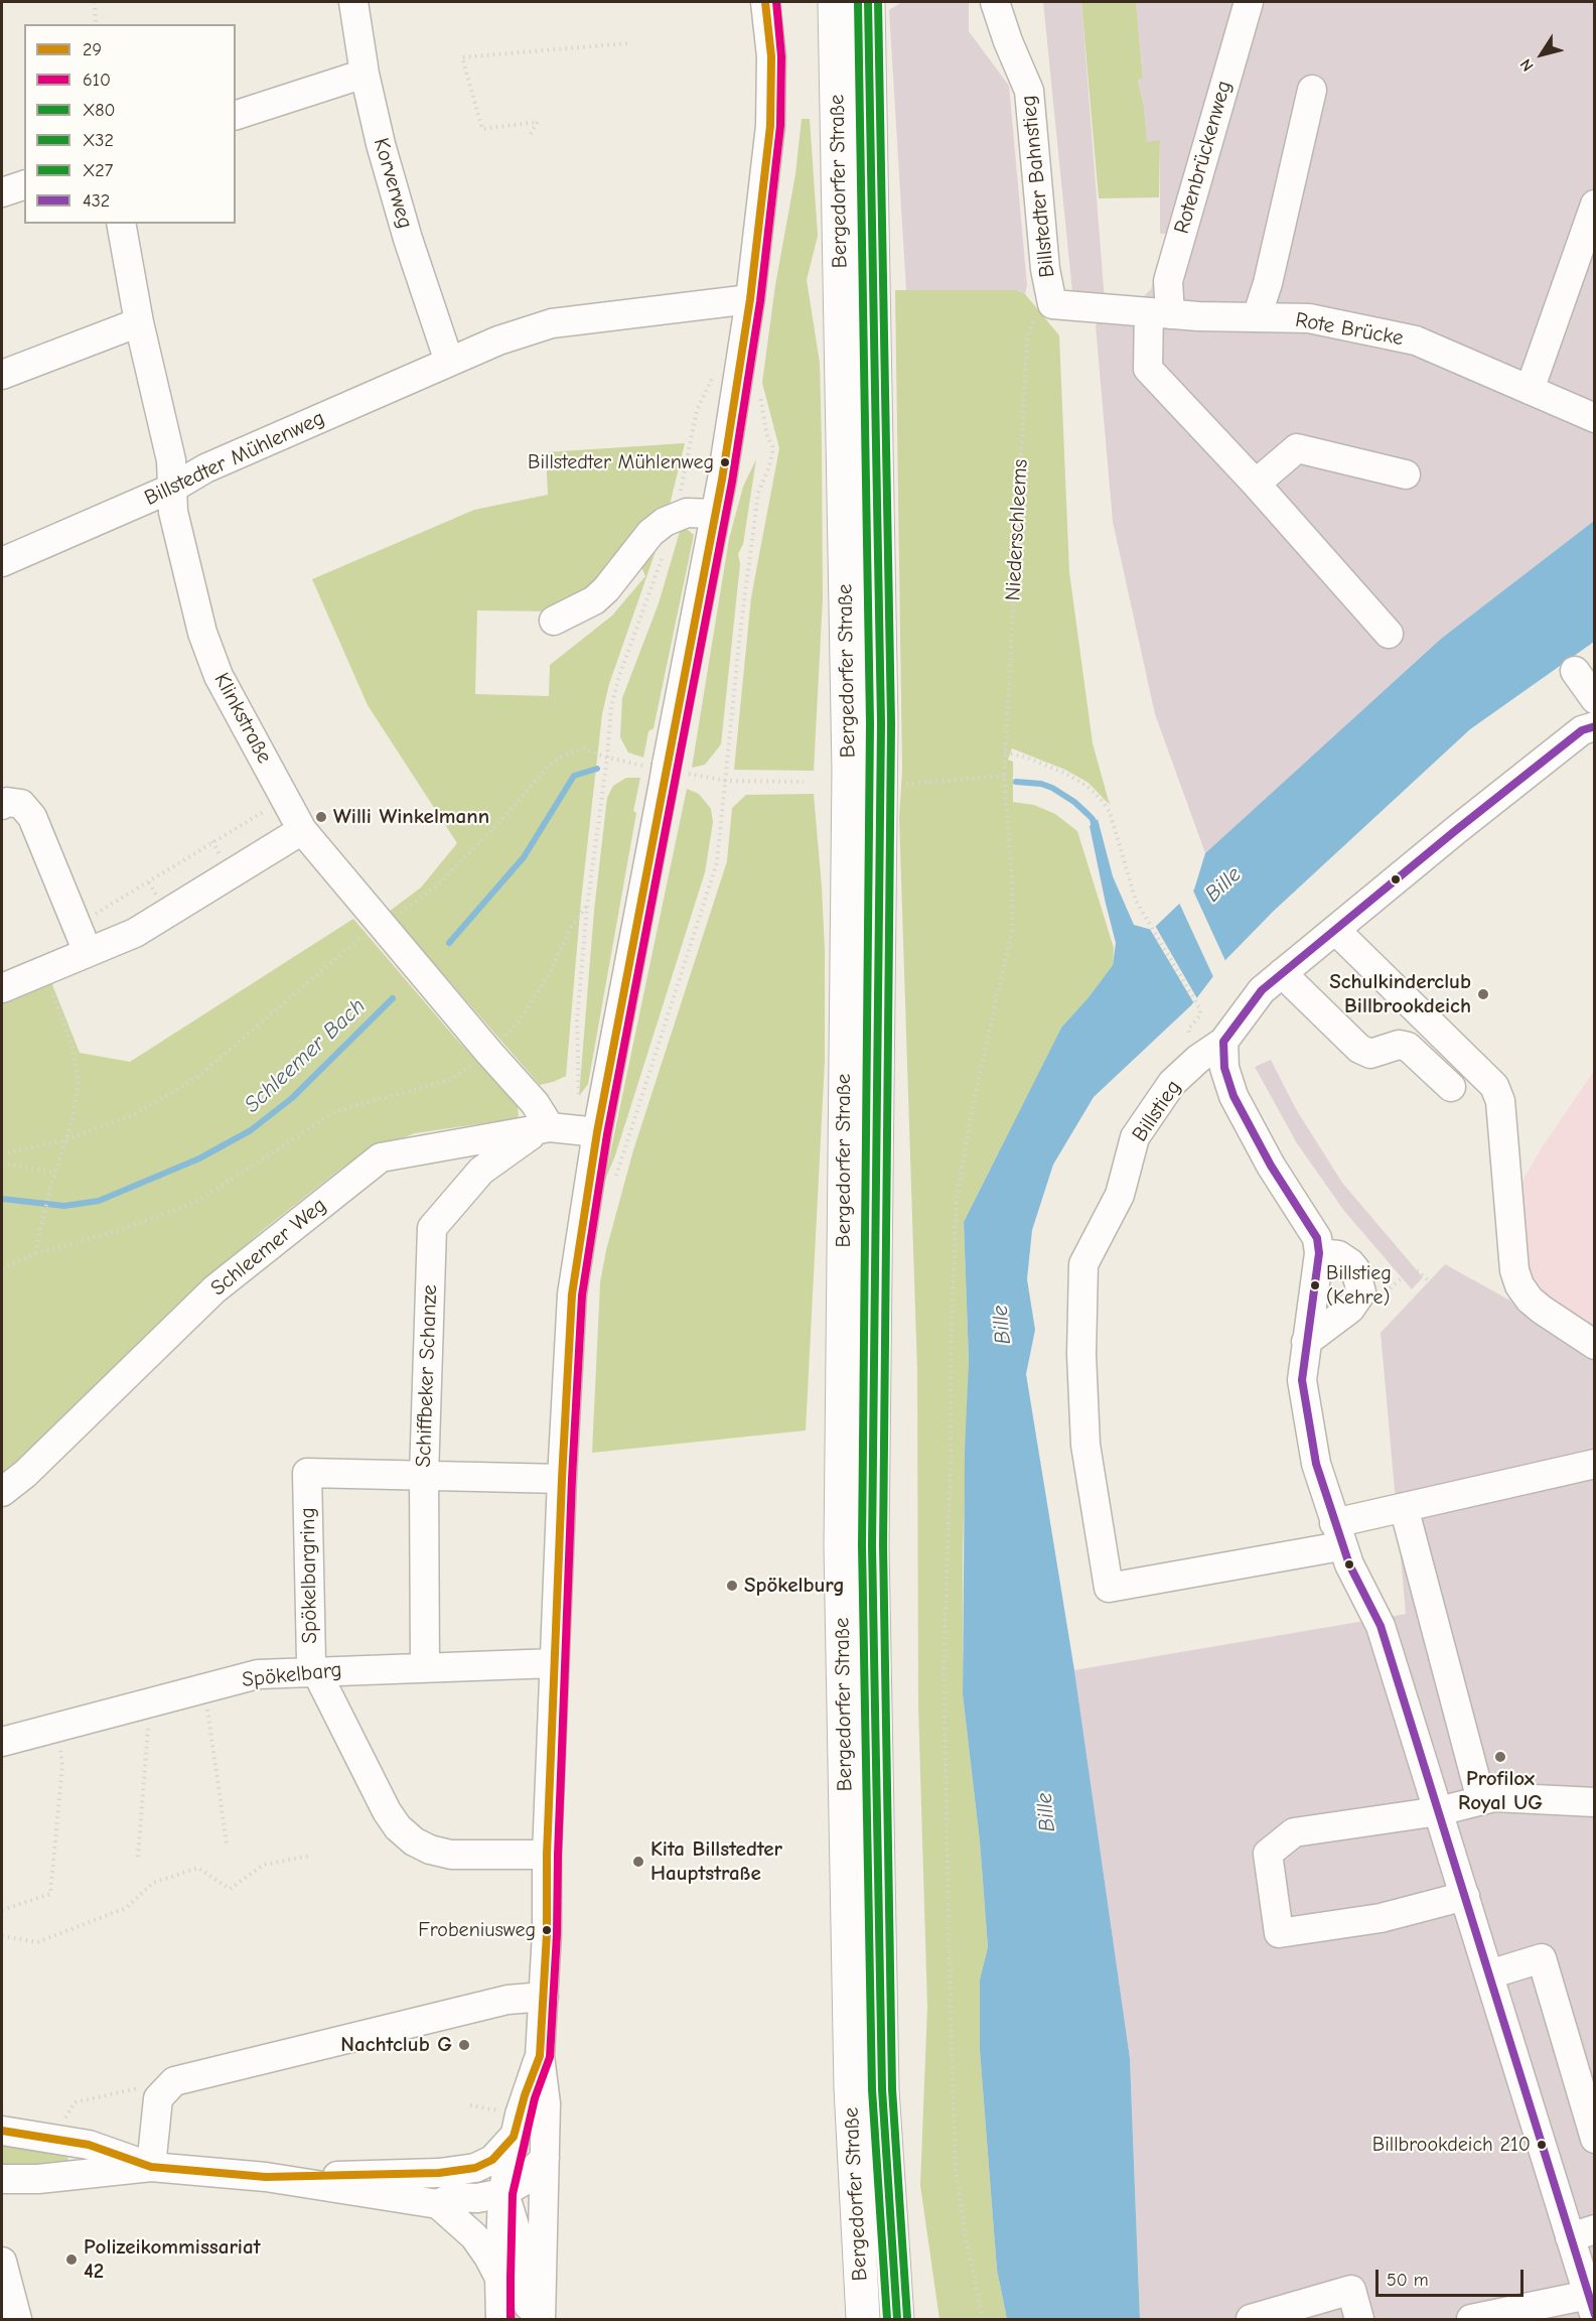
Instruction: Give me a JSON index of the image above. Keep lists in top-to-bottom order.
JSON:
{
  "streets": {
    "highway": ["Bergedorfer Straße"],
    "street": [
      "Rotenbrückenweg",
      "Korverweg",
      "Billstedter Bahnstieg",
      "Rote Brücke",
      "Billstedter Mühlenweg",
      "Klinkstraße",
      "Billstieg",
      "Schleemer Weg",
      "Schiffbeker Schanze",
      "Spökelbargring",
      "Spökelbarg"
    ],
    "path": ["Niederschleems"]
  },
  "crossings": [
    ["Rotenbrückenweg", "Rote Brücke"],
    ["Korverweg", "Billstedter Mühlenweg"],
    ["Billstedter Bahnstieg", "Rote Brücke"],
    ["Billstedter Bahnstieg", "Niederschleems"],
    ["Rote Brücke", "Niederschleems"],
    ["Billstedter Mühlenweg", "Klinkstraße"],
    ["Klinkstraße", "Schleemer Weg"],
    ["Klinkstraße", "Schiffbeker Schanze"],
    ["Schleemer Weg", "Schiffbeker Schanze"],
    ["Schiffbeker Schanze", "Spökelbargring"],
    ["Schiffbeker Schanze", "Spökelbarg"],
    ["Spökelbargring", "Spökelbarg"]
  ],
  "water": ["Bille", "Schleemer Bach"],
  "places": [
    "Billstedter Mühlenweg",
    "Willi Winkelmann",
    "Schulkinderclub Billbrookdeich",
    "Billstieg (Kehre)",
    "Spökelburg",
    "Profilox Royal UG",
    "Kita Billstedter Hauptstraße",
    "Frobeniusweg",
    "Nachtclub G",
    "Billbrookdeich 210",
    "Polizeikommissariat 42"
  ],
  "lines": [
    "transit line 29",
    "transit line 610",
    "transit line X80",
    "transit line X32",
    "transit line X27",
    "transit line 432"
  ],
  "legend": [
    "29",
    "610",
    "X80",
    "X32",
    "X27",
    "432"
  ],
  "scale_bar": "50 m",
  "north": "bottom left"
}
